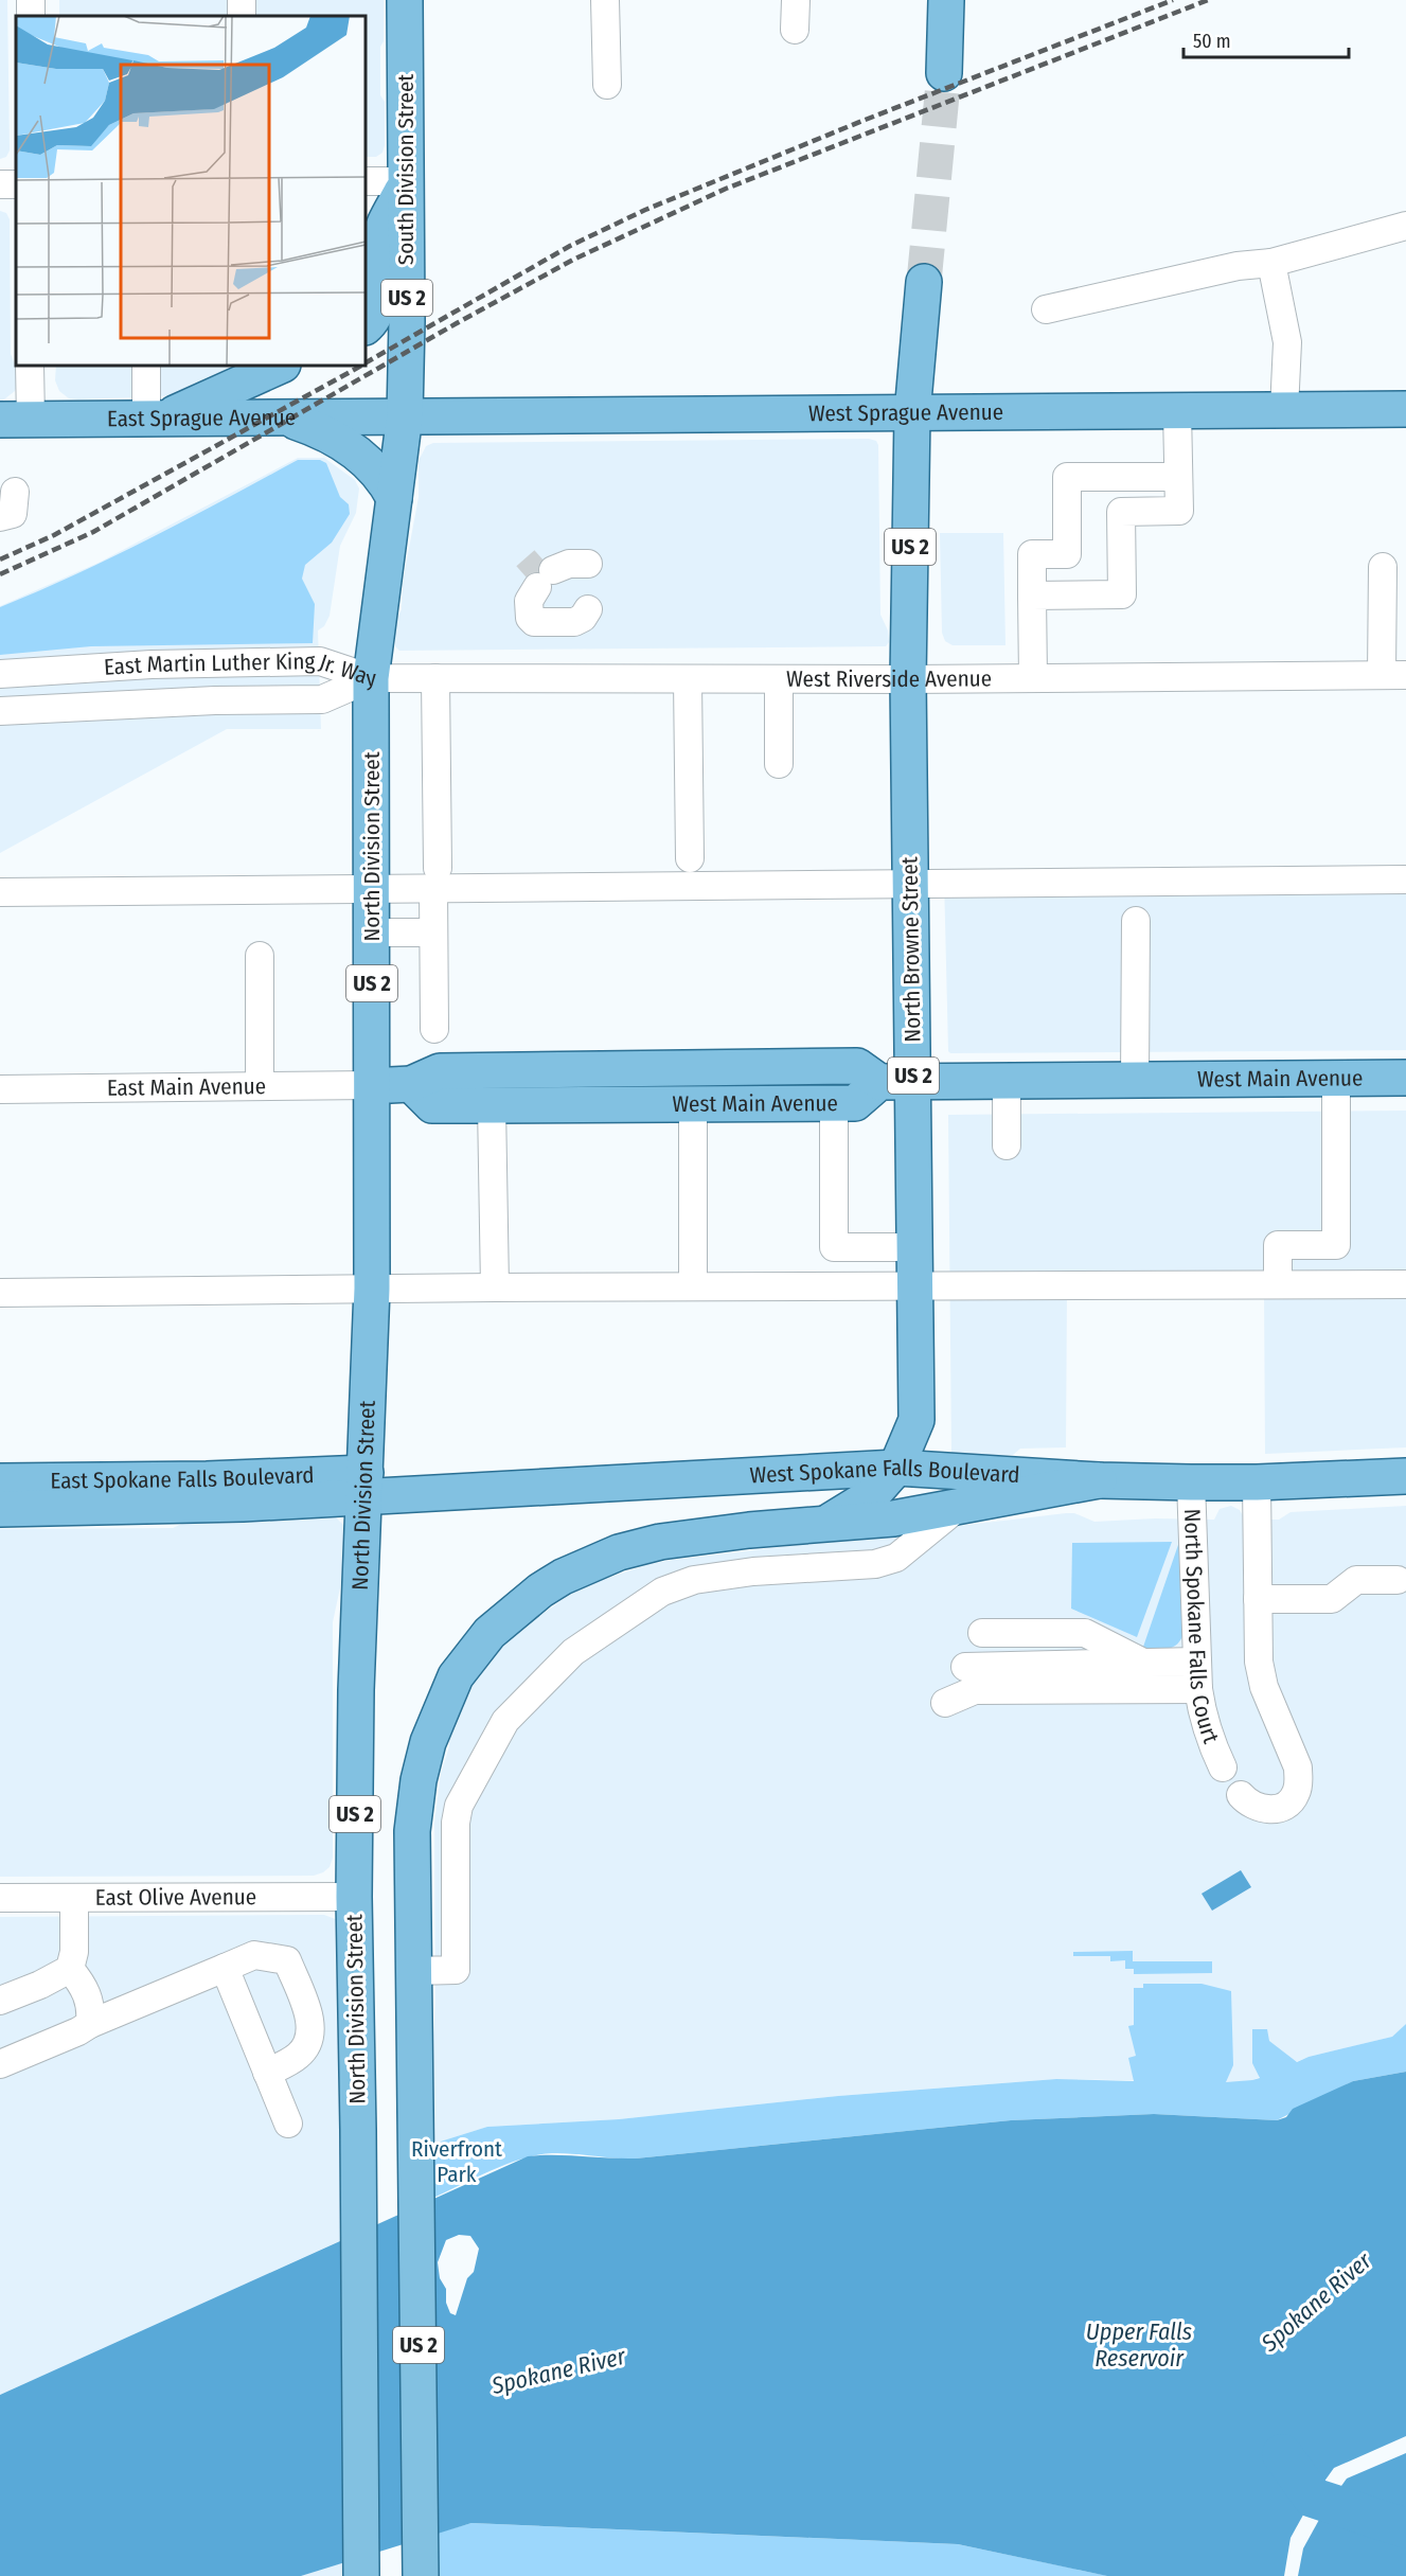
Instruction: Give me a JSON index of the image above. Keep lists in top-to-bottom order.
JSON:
{
  "streets": {
    "main road": [
      "South Division Street",
      "US 2",
      "West Sprague Avenue",
      "East Sprague Avenue",
      "North Division Street",
      "North Browne Street",
      "West Main Avenue",
      "West Spokane Falls Boulevard",
      "East Spokane Falls Boulevard"
    ],
    "street": [
      "East Martin Luther King Jr. Way",
      "West Riverside Avenue",
      "East Main Avenue",
      "North Spokane Falls Court",
      "East Olive Avenue"
    ]
  },
  "crossings": [
    ["South Division Street", "West Sprague Avenue"],
    ["South Division Street", "East Sprague Avenue"],
    ["South Division Street", "North Division Street"],
    ["US 2", "West Sprague Avenue"],
    ["US 2", "North Browne Street"],
    ["West Sprague Avenue", "East Sprague Avenue"],
    ["West Sprague Avenue", "North Division Street"],
    ["West Sprague Avenue", "North Browne Street"],
    ["East Sprague Avenue", "North Division Street"],
    ["East Martin Luther King Jr. Way", "West Riverside Avenue"],
    ["East Martin Luther King Jr. Way", "North Division Street"],
    ["West Riverside Avenue", "North Division Street"],
    ["West Riverside Avenue", "North Browne Street"],
    ["North Division Street", "East Main Avenue"],
    ["North Division Street", "West Spokane Falls Boulevard"],
    ["North Division Street", "East Spokane Falls Boulevard"],
    ["North Division Street", "East Olive Avenue"],
    ["North Browne Street", "West Main Avenue"],
    ["North Browne Street", "West Spokane Falls Boulevard"],
    ["West Spokane Falls Boulevard", "East Spokane Falls Boulevard"],
    ["West Spokane Falls Boulevard", "North Spokane Falls Court"]
  ],
  "water": ["Spokane River", "Upper Falls Reservoir"],
  "parks": ["Riverfront Park"],
  "scale_bar": "50 m"
}
